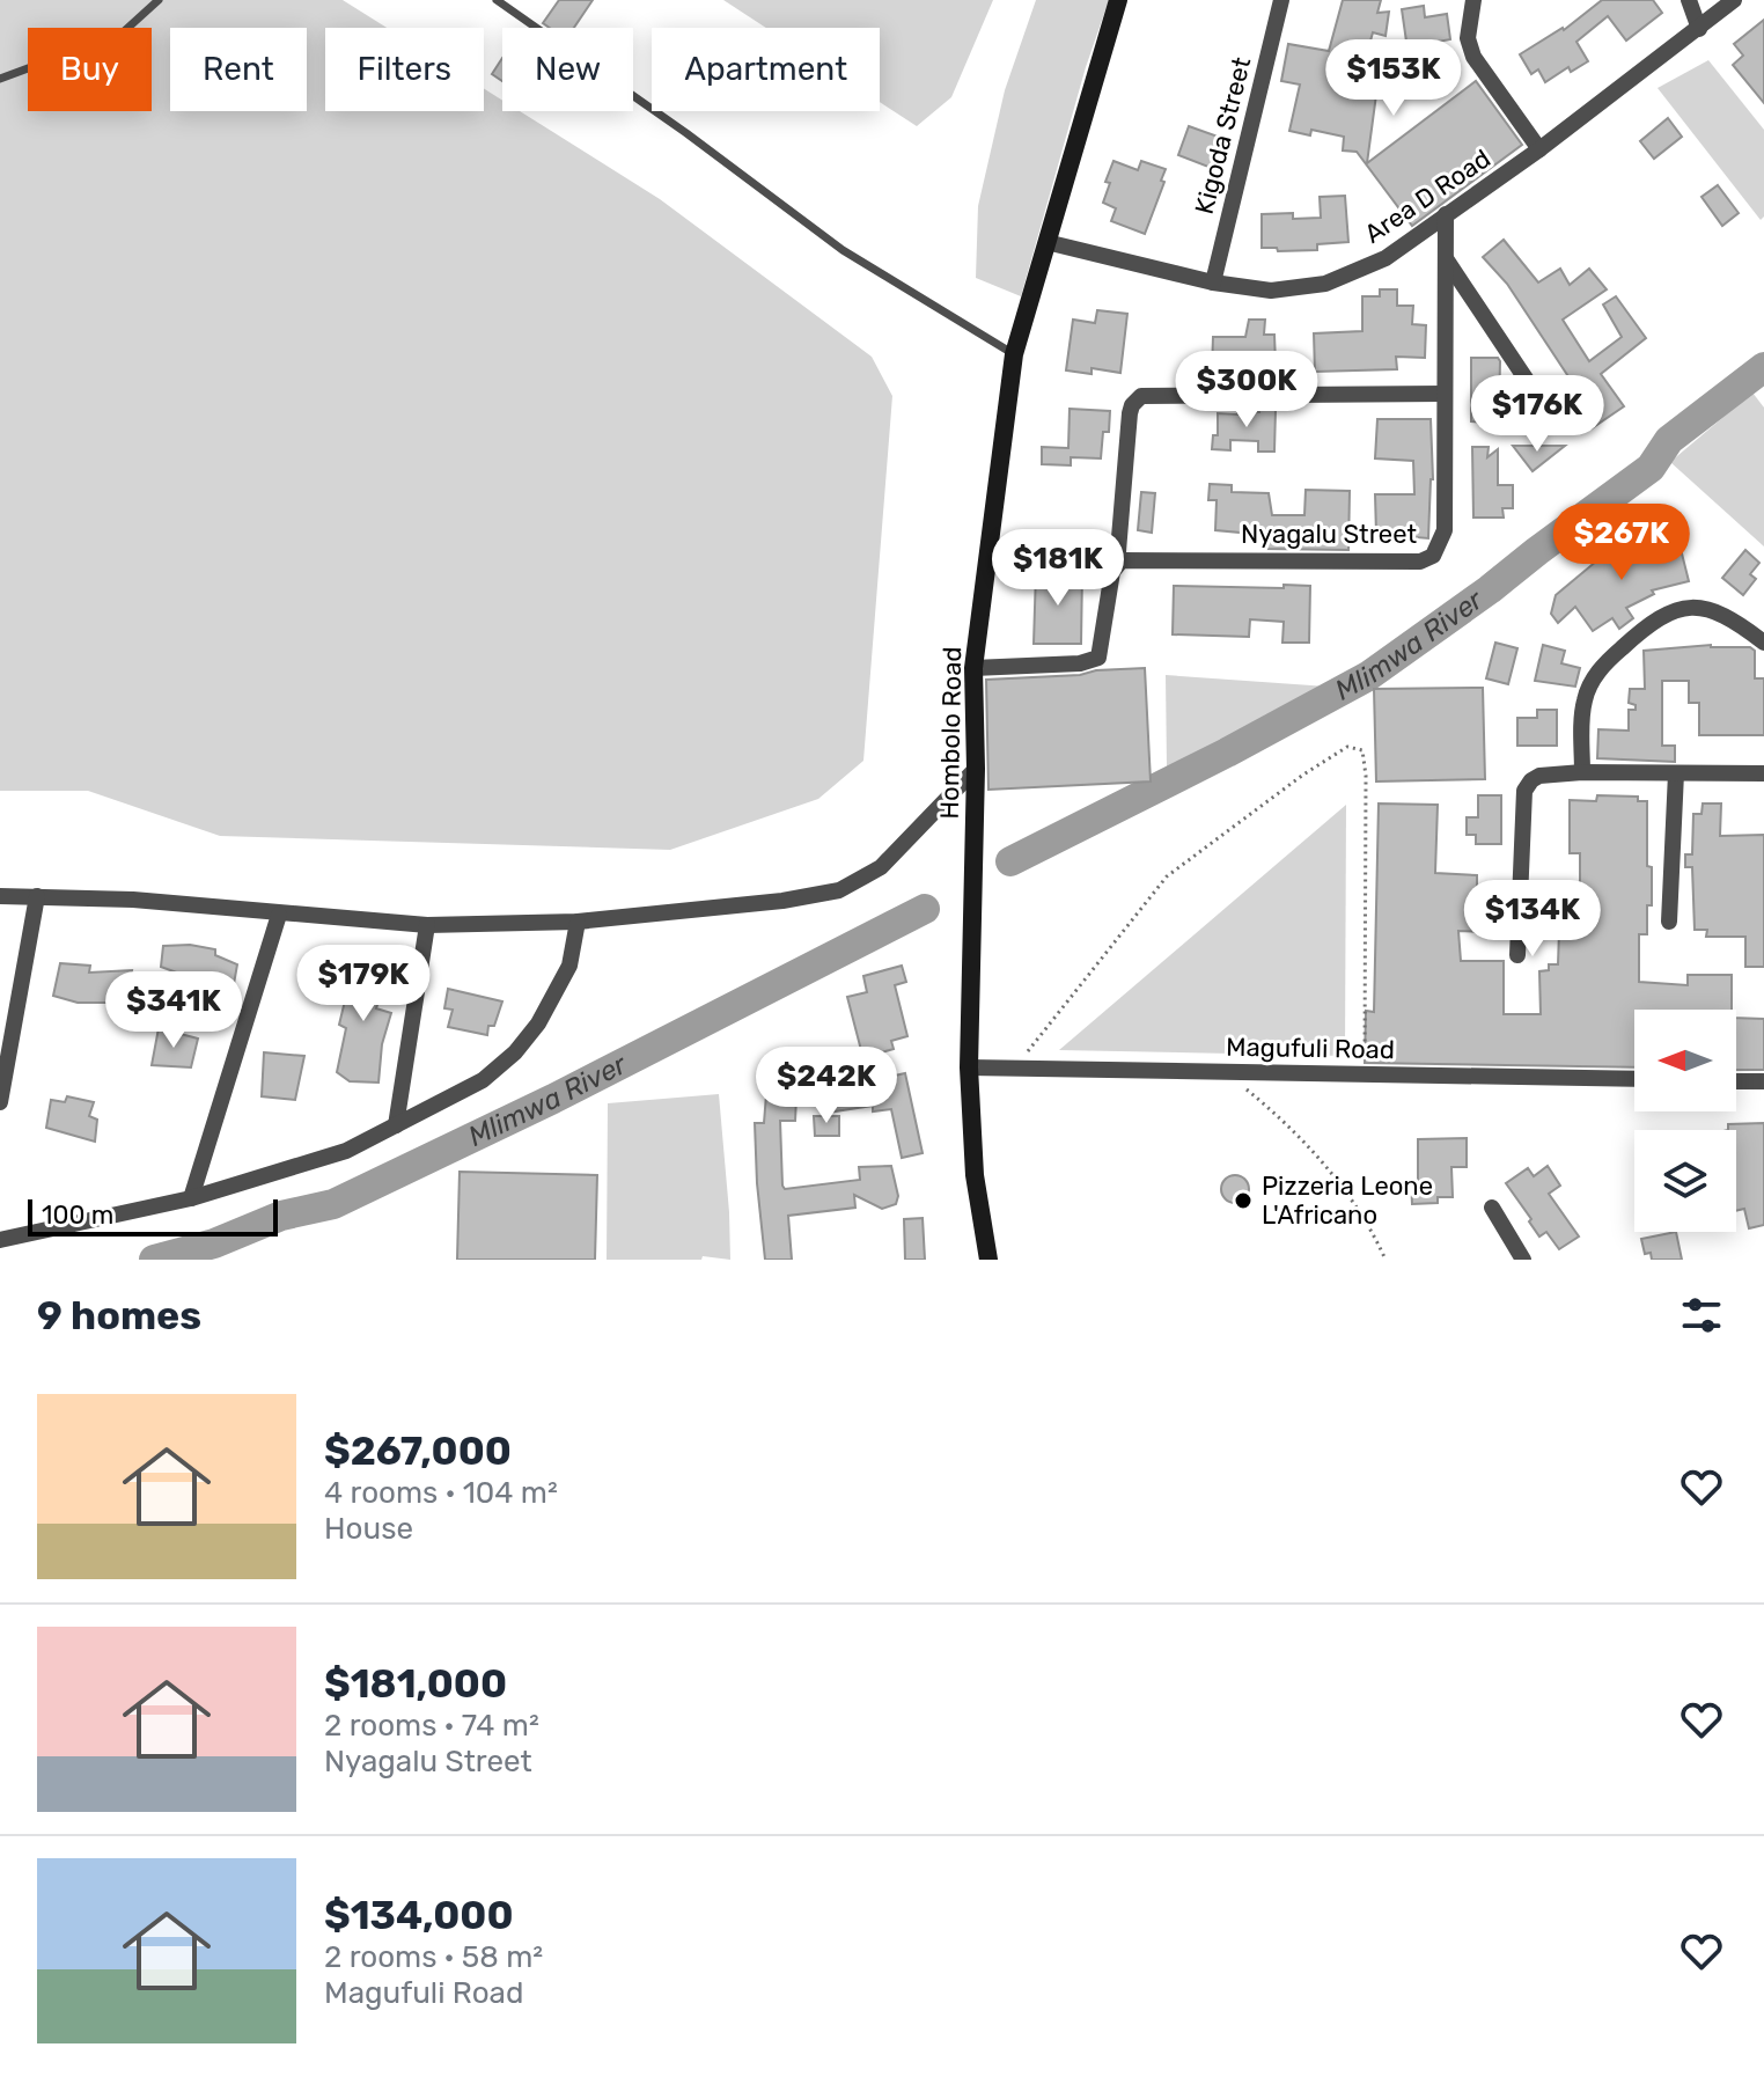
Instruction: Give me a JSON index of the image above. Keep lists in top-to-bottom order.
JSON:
{
  "streets": {
    "street": [
      "Kigoda Street",
      "Area D Road",
      "Nyagalu Street",
      "Hombolo Road",
      "Magufuli Road"
    ]
  },
  "crossings": [
    ["Kigoda Street", "Area D Road"],
    ["Area D Road", "Nyagalu Street"],
    ["Area D Road", "Hombolo Road"],
    ["Hombolo Road", "Magufuli Road"]
  ],
  "water": ["Mlimwa River"],
  "places": ["Pizzeria Leone L'Africano"],
  "scale_bar": "100 m",
  "north": "left",
  "page": {
    "chip": [
      "Buy",
      "Rent",
      "Filters",
      "New",
      "Apartment"
    ],
    "price": [
      "$153K",
      "$300K",
      "$176K",
      "$267K",
      "$181K",
      "$134K",
      "$179K",
      "$341K",
      "$242K"
    ],
    "scale": "100 m",
    "heading": "9 homes",
    "list": [
      {
        "name": "$267,000",
        "note": "4 rooms · 104 m² · House"
      },
      {
        "name": "$181,000",
        "note": "2 rooms · 74 m² · Nyagalu Street"
      },
      {
        "name": "$134,000",
        "note": "2 rooms · 58 m² · Magufuli Road"
      }
    ]
  }
}
